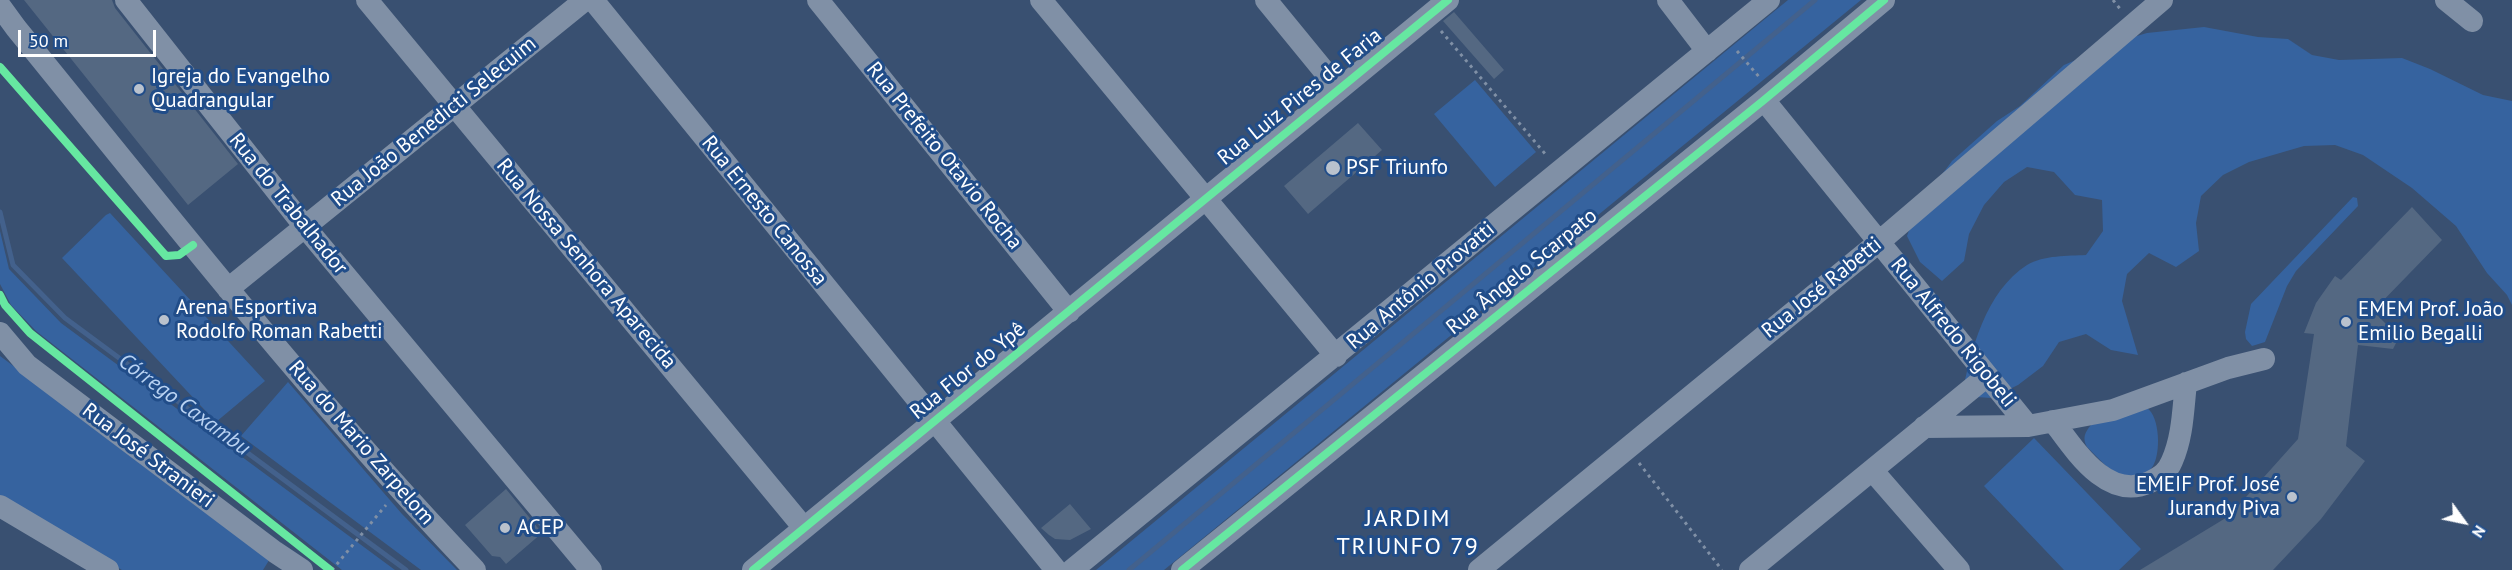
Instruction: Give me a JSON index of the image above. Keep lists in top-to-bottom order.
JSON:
{
  "streets": {
    "street": [
      "Rua Luiz Pires de Faria",
      "Rua João Benedicti Selecuim",
      "Rua Prefeito Otavio Rocha",
      "Rua do Trabalhador",
      "Rua Ernesto Canossa",
      "Rua Nossa Senhora Aparecida",
      "Rua Ângelo Scarpato",
      "Rua Antônio Provatti",
      "Rua José Rabetti",
      "Rua Alfredo Rigobeli",
      "Rua Flor do Ypê",
      "Rua do Mario Zarpelom",
      "Rua José Stranieri"
    ]
  },
  "crossings": [
    ["Rua Luiz Pires de Faria", "Rua Flor do Ypê"],
    ["Rua João Benedicti Selecuim", "Rua do Trabalhador"],
    ["Rua João Benedicti Selecuim", "Rua Nossa Senhora Aparecida"],
    ["Rua João Benedicti Selecuim", "Rua do Mario Zarpelom"],
    ["Rua Prefeito Otavio Rocha", "Rua Flor do Ypê"],
    ["Rua Ernesto Canossa", "Rua Flor do Ypê"],
    ["Rua Nossa Senhora Aparecida", "Rua Flor do Ypê"],
    ["Rua Ângelo Scarpato", "Rua Alfredo Rigobeli"],
    ["Rua José Rabetti", "Rua Alfredo Rigobeli"]
  ],
  "districts": ["JARDIM TRIUNFO 79"],
  "water": ["Córrego Caxambu"],
  "places": [
    "Igreja do Evangelho Quadrangular",
    "PSF Triunfo",
    "Arena Esportiva Rodolfo Roman Rabetti",
    "EMEM Prof. João Emilio Begalli",
    "EMEIF Prof. José Jurandy Piva",
    "ACEP"
  ],
  "scale_bar": "50 m",
  "north": "bottom right"
}
